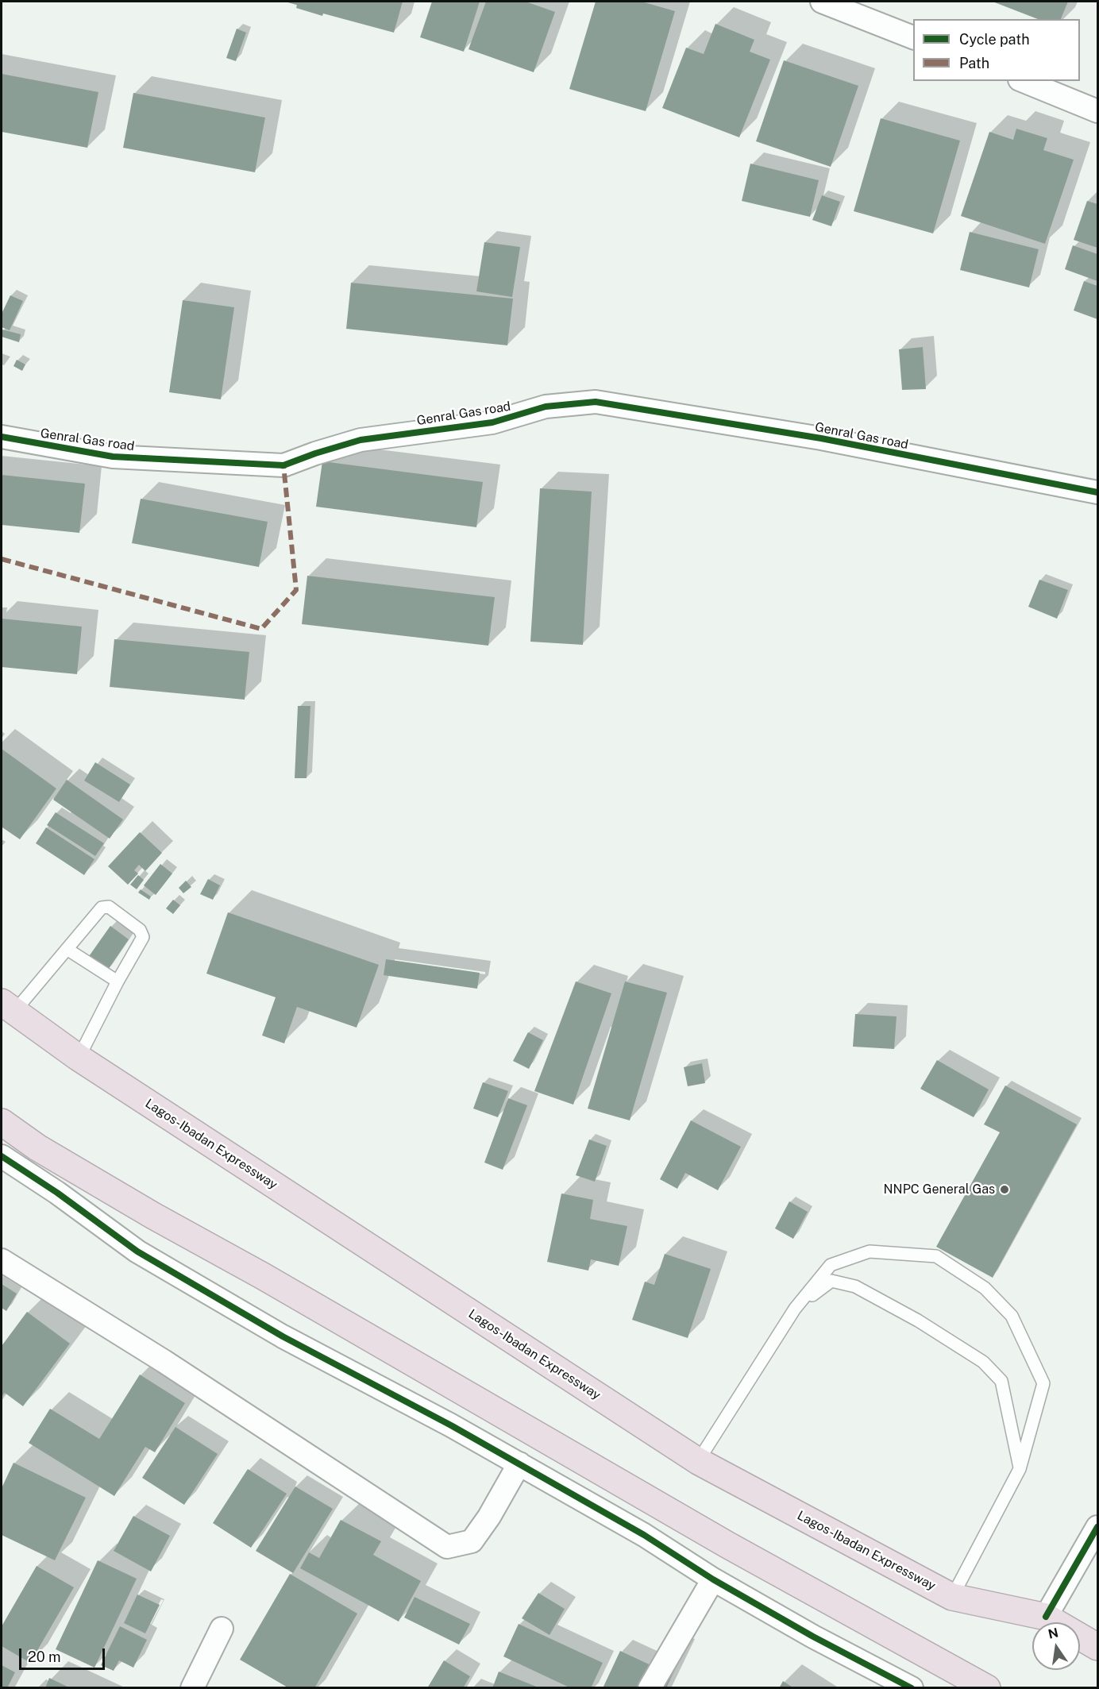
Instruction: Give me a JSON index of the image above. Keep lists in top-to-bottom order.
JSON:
{
  "streets": {
    "highway": ["Lagos-Ibadan Expressway"],
    "street": ["Genral Gas road"]
  },
  "places": ["NNPC General Gas"],
  "legend": ["Cycle path", "Path"],
  "scale_bar": "20 m",
  "north": "top"
}
